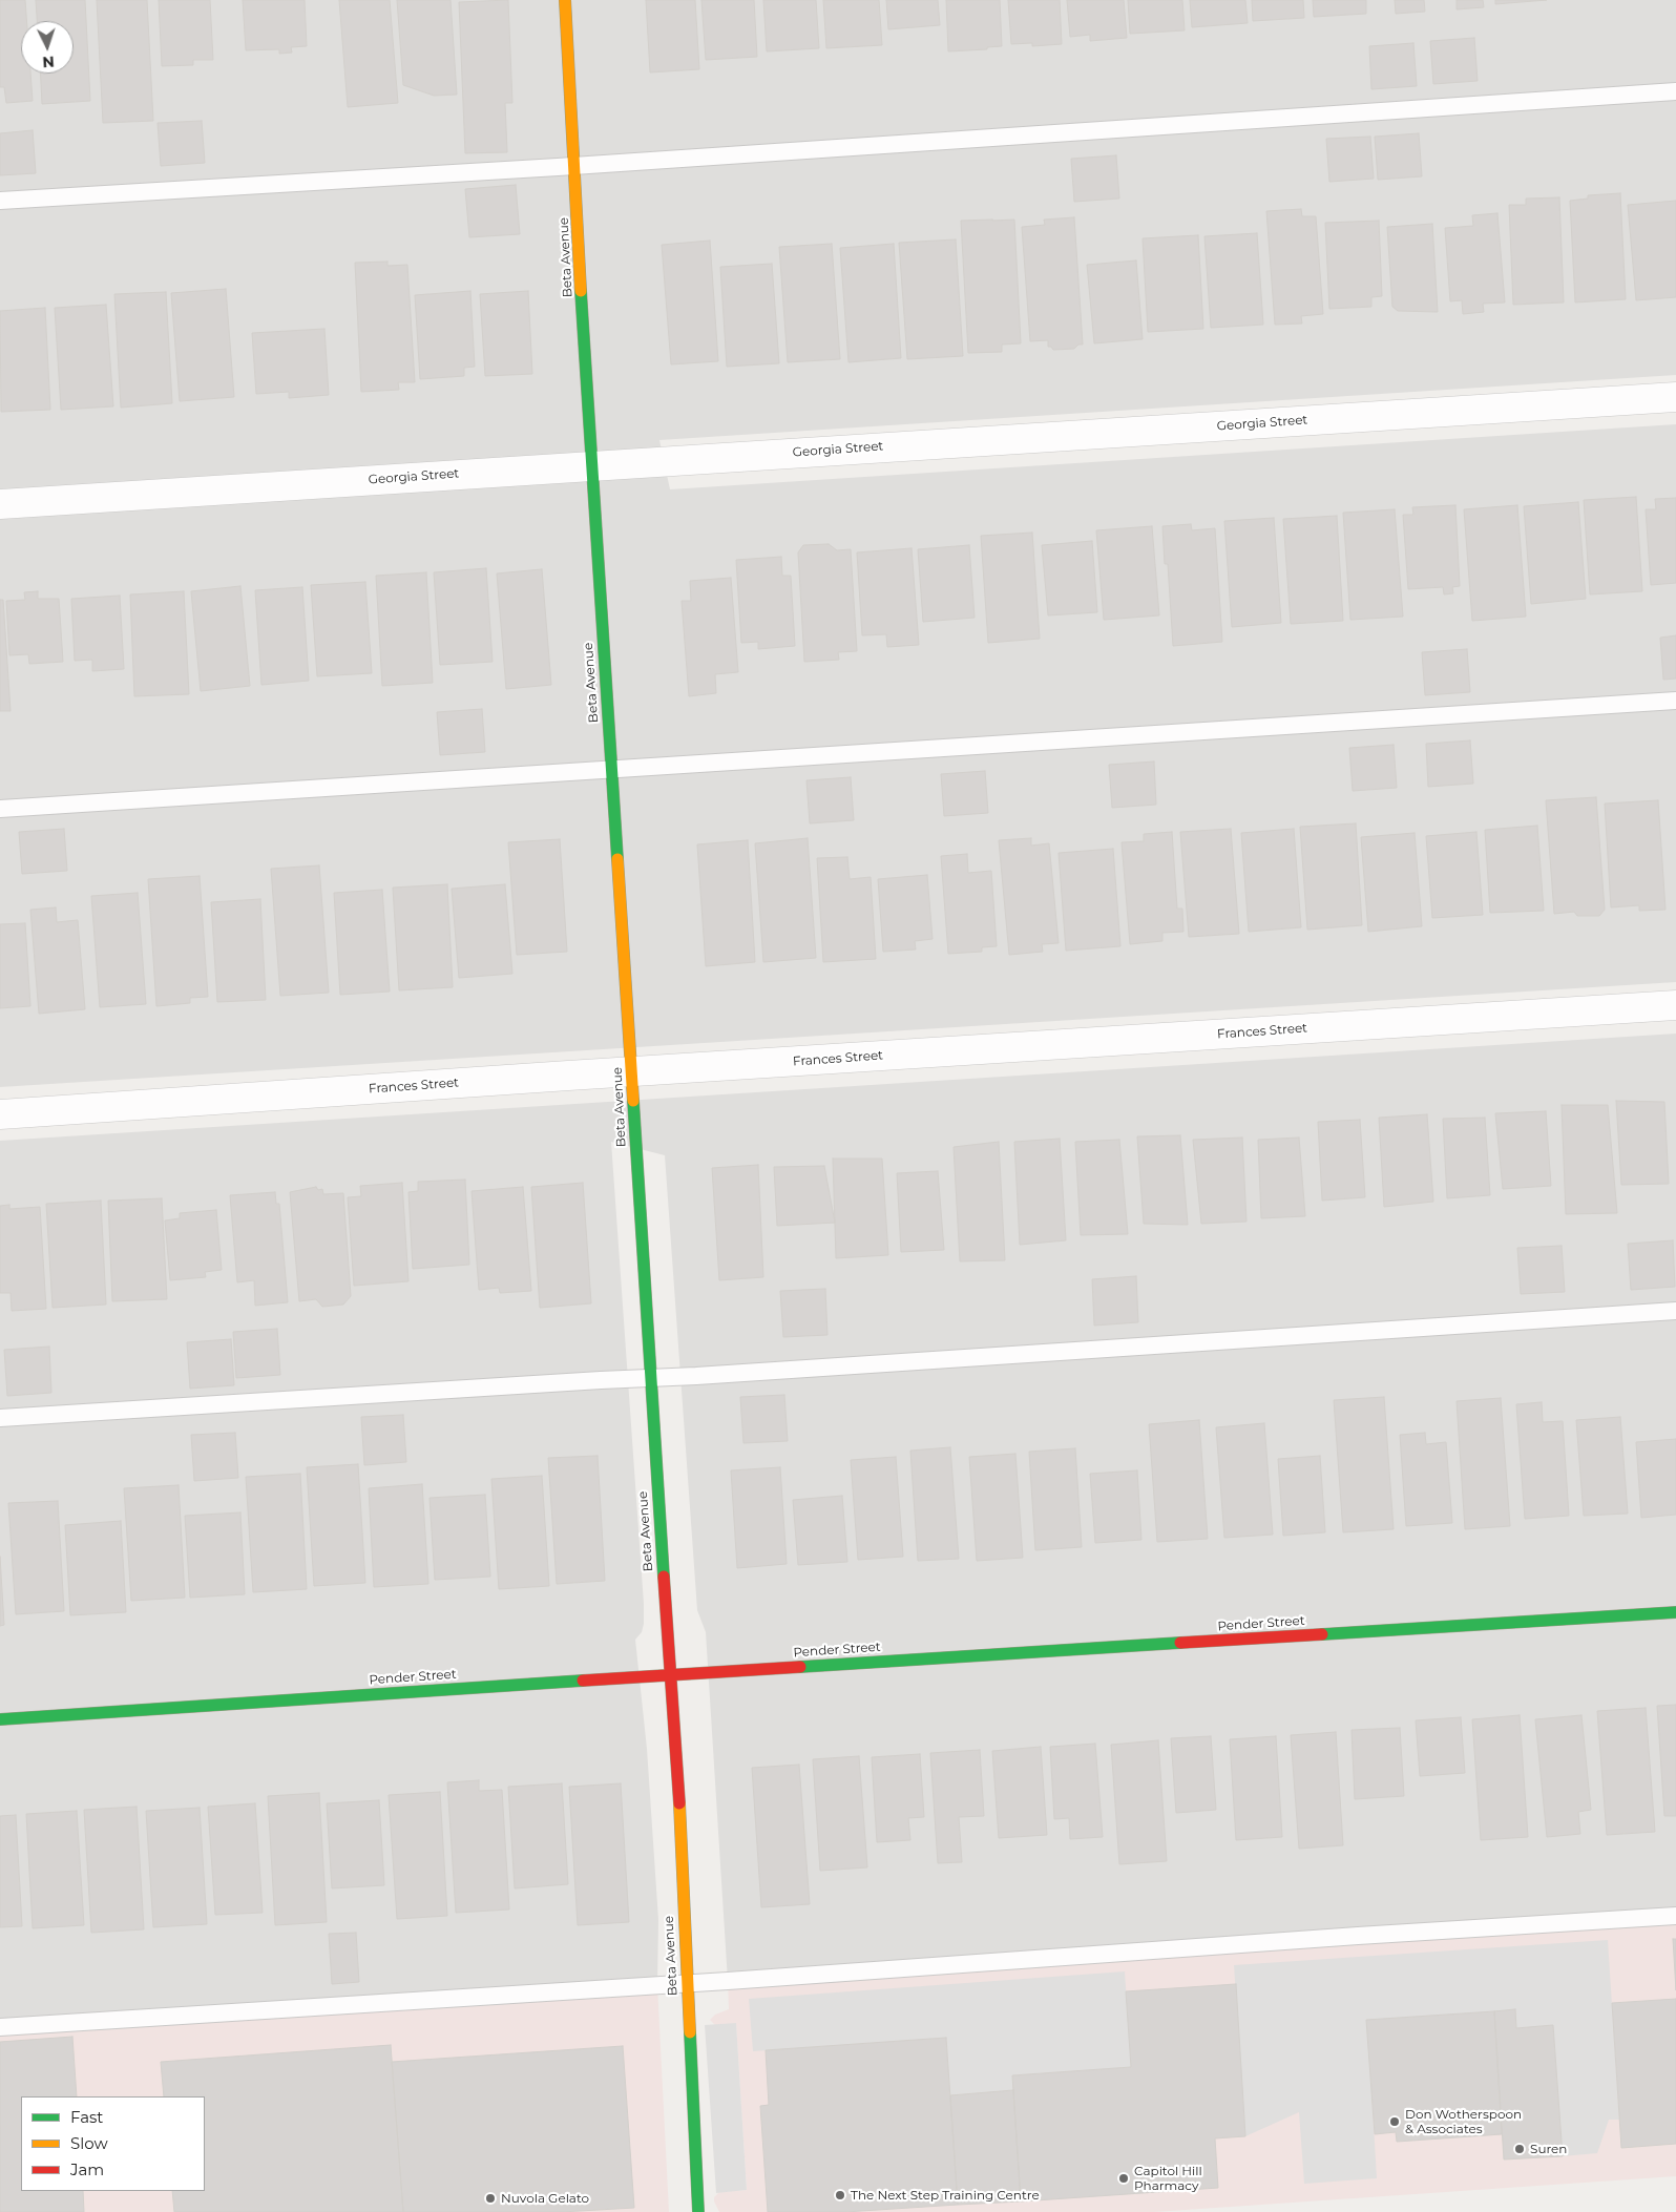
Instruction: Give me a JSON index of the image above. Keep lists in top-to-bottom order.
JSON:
{
  "streets": {
    "street": [
      "Beta Avenue",
      "Georgia Street",
      "Frances Street",
      "Pender Street"
    ]
  },
  "crossings": [
    ["Beta Avenue", "Georgia Street"],
    ["Beta Avenue", "Frances Street"],
    ["Beta Avenue", "Pender Street"]
  ],
  "places": [
    "Don Wotherspoon & Associates",
    "Suren",
    "Capitol Hill Pharmacy",
    "The Next Step Training Centre",
    "Nuvola Gelato"
  ],
  "legend": ["Fast", "Slow", "Jam"],
  "north": "bottom"
}
